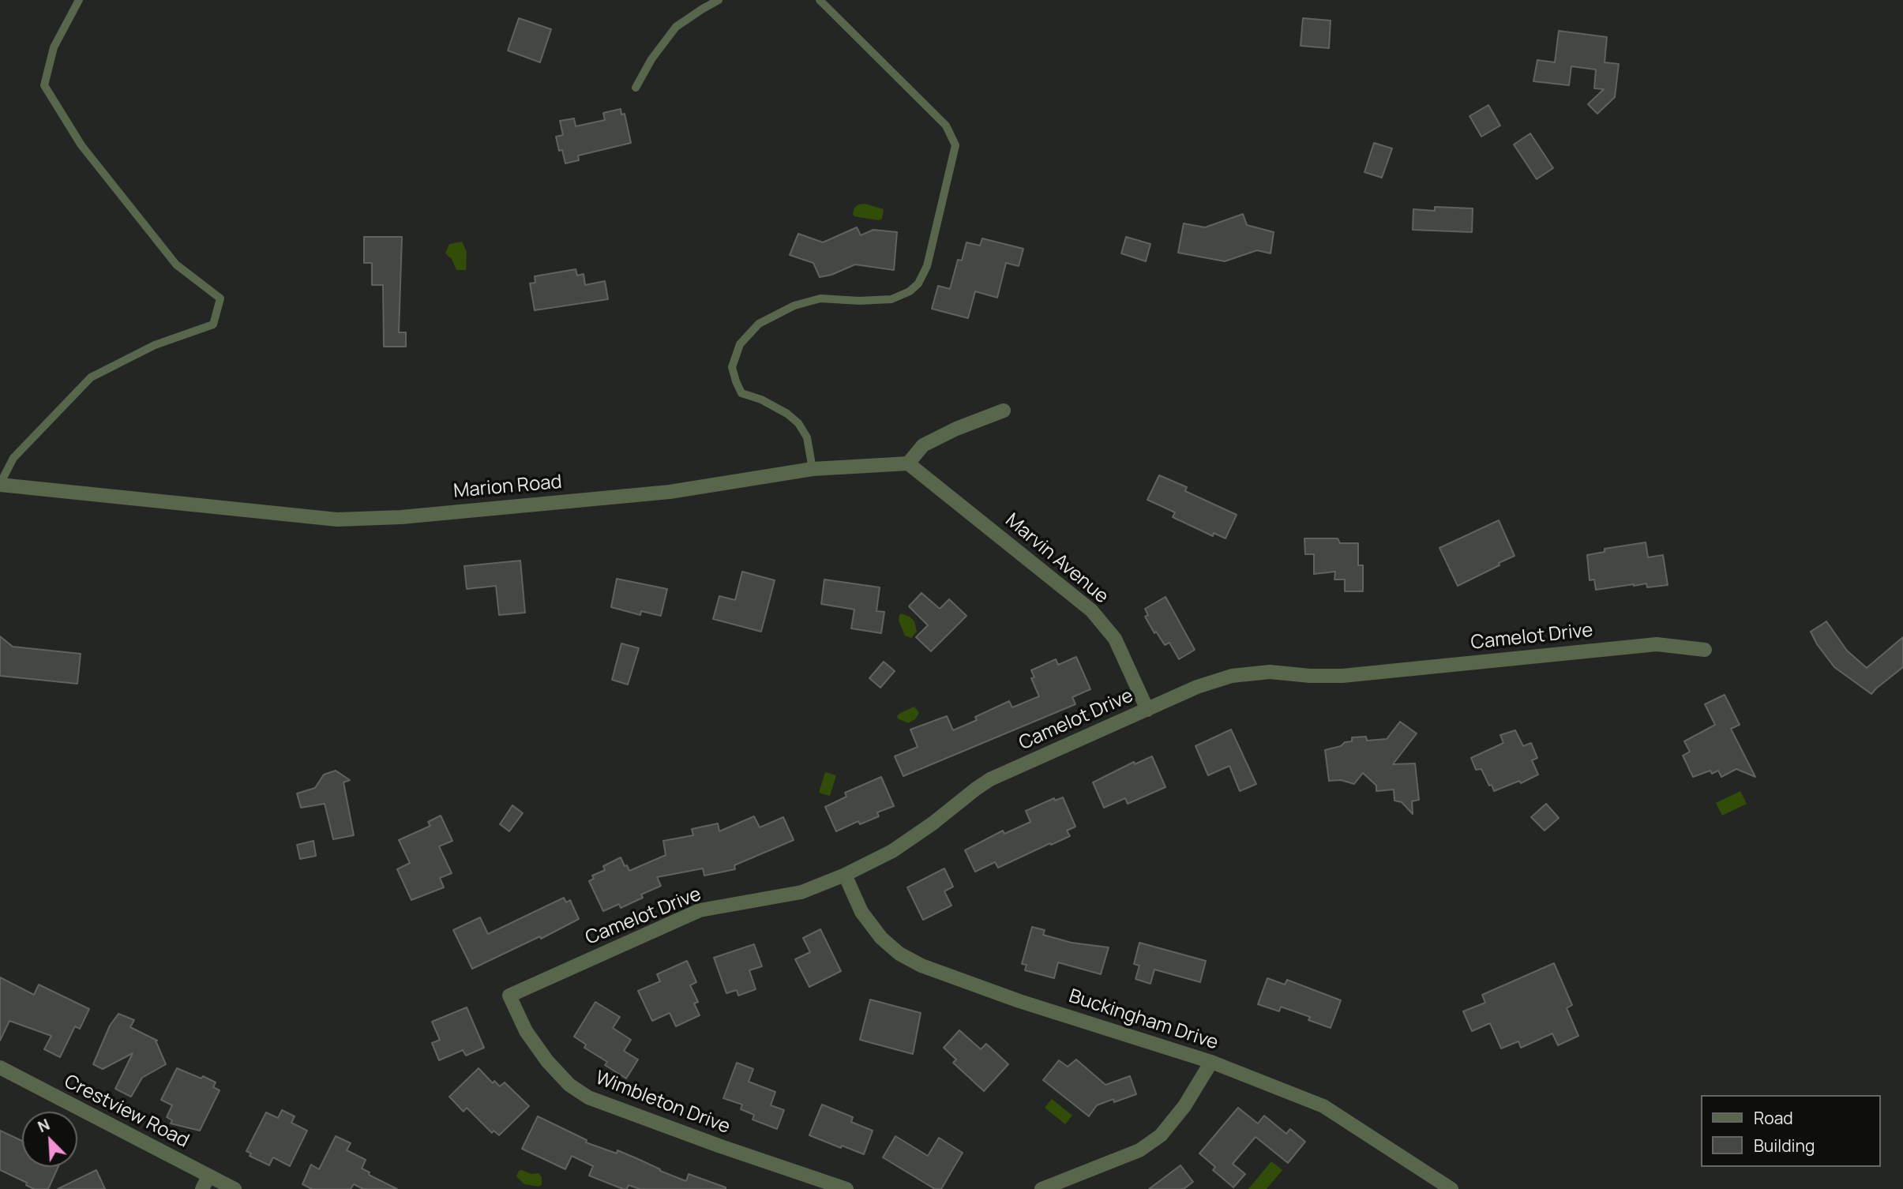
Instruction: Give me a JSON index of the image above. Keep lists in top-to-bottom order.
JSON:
{
  "streets": {
    "street": [
      "Marion Road",
      "Marvin Avenue",
      "Camelot Drive",
      "Buckingham Drive",
      "Wimbleton Drive",
      "Crestview Road"
    ]
  },
  "crossings": [
    ["Marion Road", "Marvin Avenue"],
    ["Marvin Avenue", "Camelot Drive"],
    ["Camelot Drive", "Buckingham Drive"],
    ["Camelot Drive", "Wimbleton Drive"]
  ],
  "legend": ["Road", "Building"],
  "north": "top left"
}
